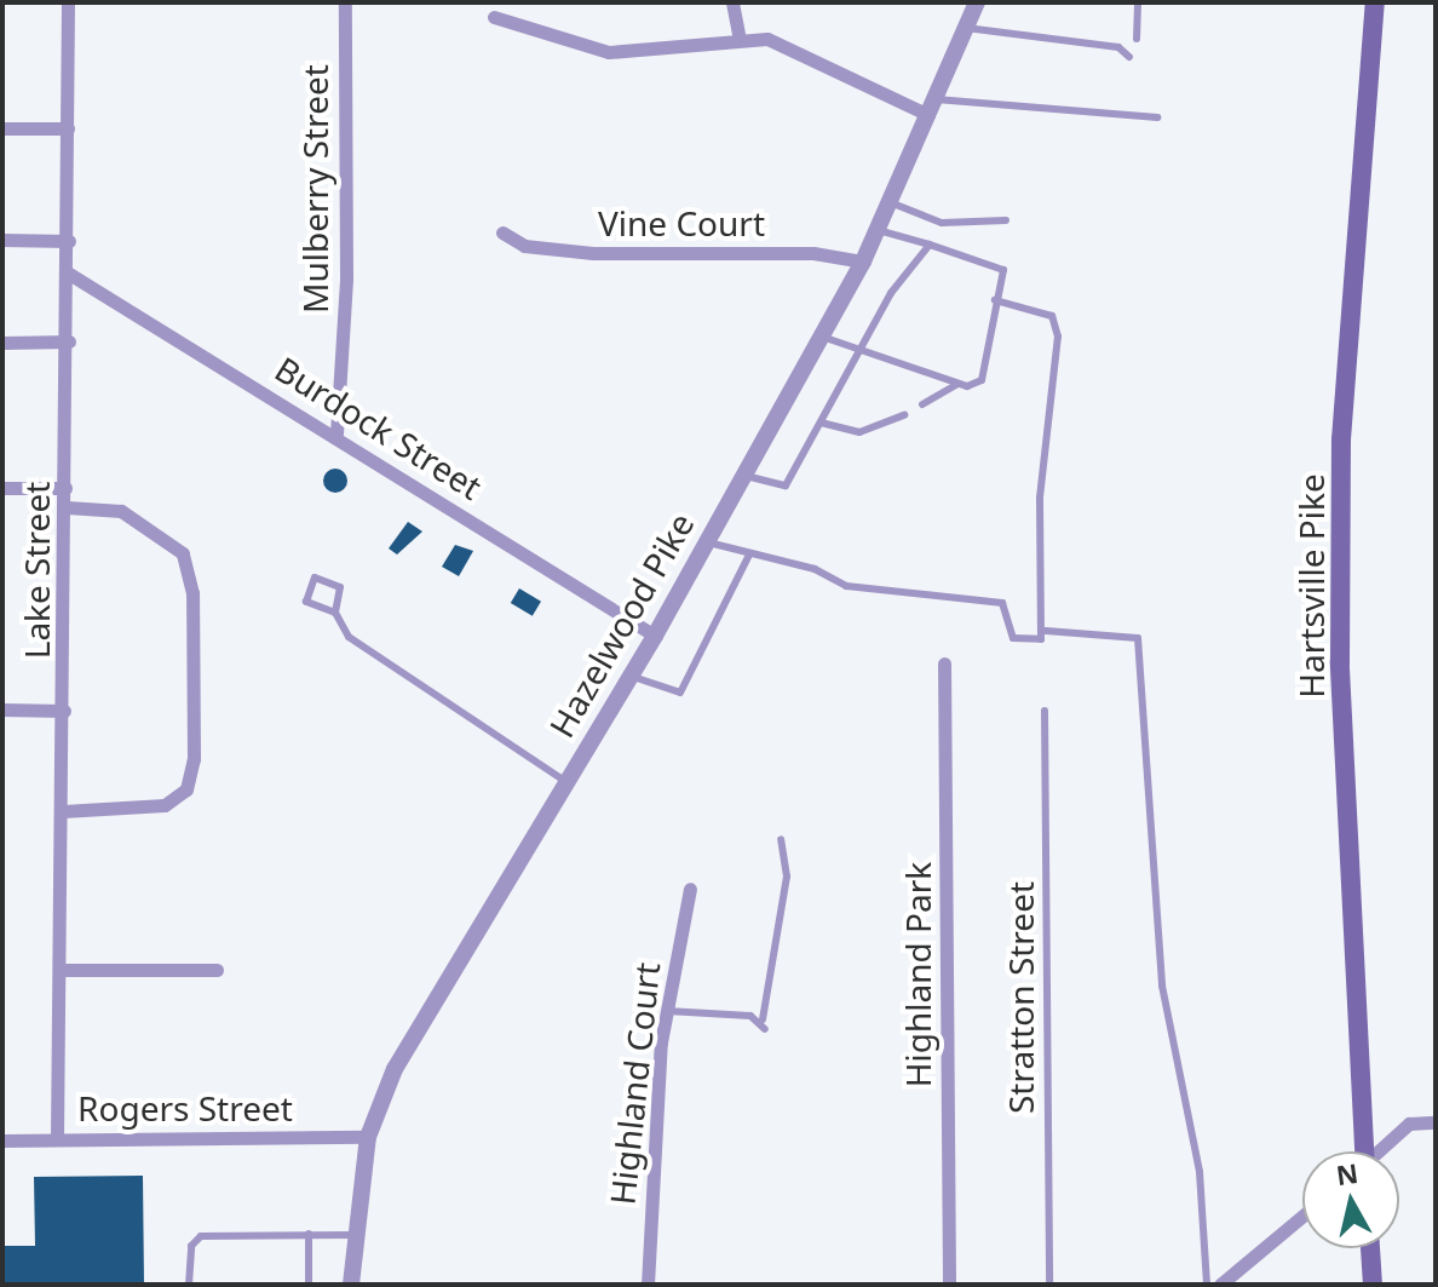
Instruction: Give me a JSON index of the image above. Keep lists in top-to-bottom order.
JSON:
{
  "streets": {
    "main road": ["Hartsville Pike"],
    "street": [
      "Mulberry Street",
      "Vine Court",
      "Burdock Street",
      "Lake Street",
      "Hazelwood Pike",
      "Highland Park",
      "Highland Court",
      "Rogers Street"
    ],
    "lane": ["Stratton Street"]
  },
  "crossings": [
    ["Mulberry Street", "Burdock Street"],
    ["Vine Court", "Hazelwood Pike"],
    ["Burdock Street", "Lake Street"],
    ["Burdock Street", "Hazelwood Pike"],
    ["Lake Street", "Rogers Street"],
    ["Hazelwood Pike", "Rogers Street"]
  ],
  "north": "top"
}
